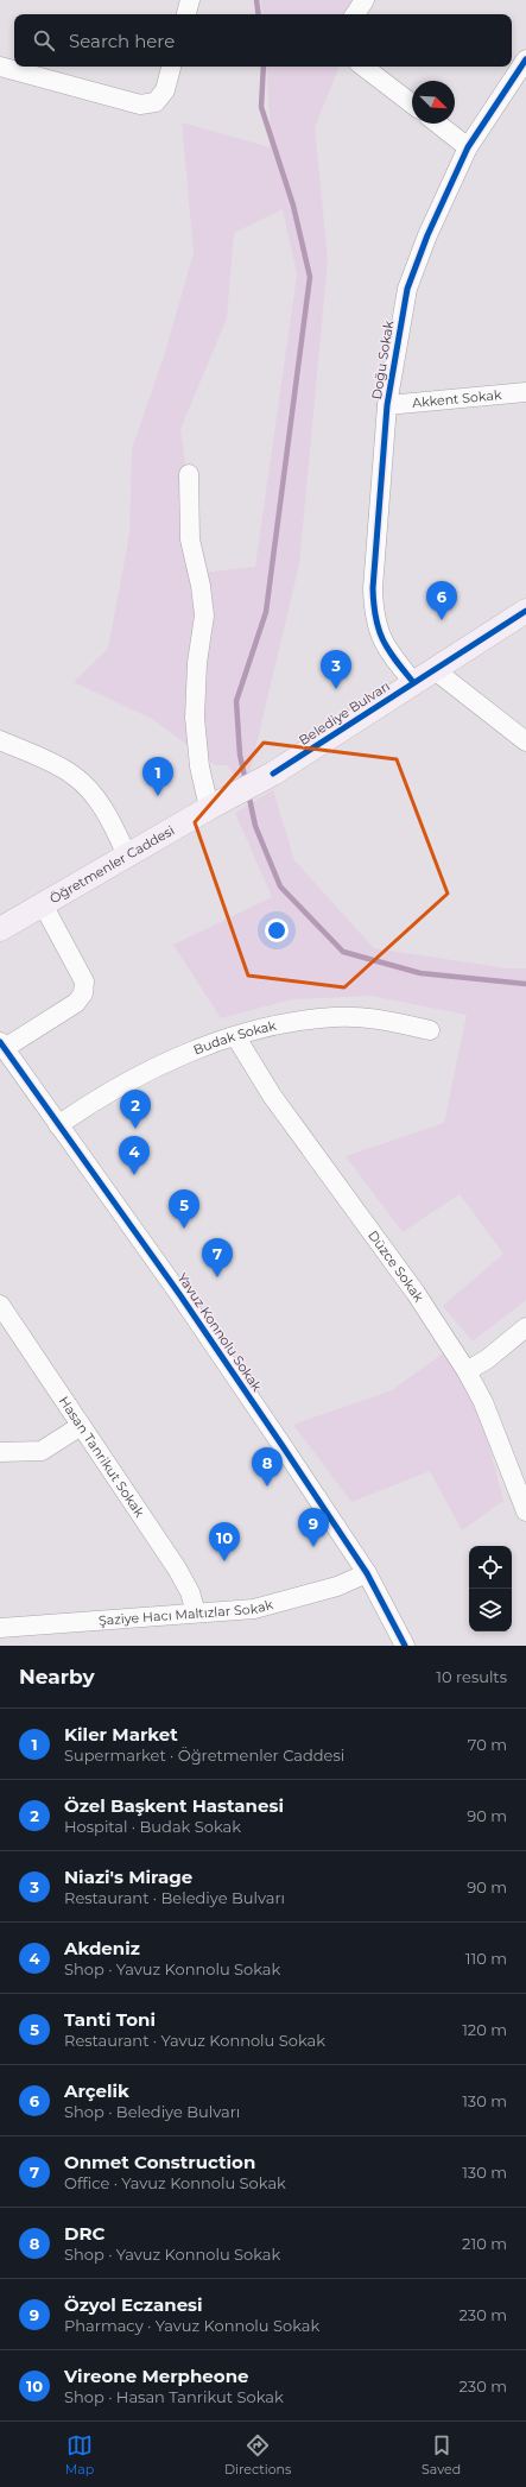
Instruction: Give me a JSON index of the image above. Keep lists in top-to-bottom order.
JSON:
{
  "streets": {
    "main road": ["Belediye Bulvarı", "Öğretmenler Caddesi"],
    "street": [
      "Doğu Sokak",
      "Akkent Sokak",
      "Budak Sokak",
      "Düzce Sokak",
      "Yavuz Konnolu Sokak",
      "Hasan Tanrikut Sokak",
      "Şaziye Hacı Maltızlar Sokak"
    ]
  },
  "crossings": [
    ["Doğu Sokak", "Akkent Sokak"],
    ["Doğu Sokak", "Belediye Bulvarı"],
    ["Belediye Bulvarı", "Öğretmenler Caddesi"],
    ["Budak Sokak", "Düzce Sokak"],
    ["Budak Sokak", "Yavuz Konnolu Sokak"],
    ["Yavuz Konnolu Sokak", "Şaziye Hacı Maltızlar Sokak"],
    ["Hasan Tanrikut Sokak", "Şaziye Hacı Maltızlar Sokak"]
  ],
  "north": "bottom right",
  "page": {
    "search": "Search here",
    "pins": [
      "6",
      "3",
      "1",
      "2",
      "4",
      "5",
      "7",
      "8",
      "9",
      "10"
    ],
    "heading": ["Nearby", "10 results"],
    "list": [
      {
        "mark": "1",
        "name": "Kiler Market",
        "note": "Supermarket · Öğretmenler Caddesi",
        "value": "70 m"
      },
      {
        "mark": "2",
        "name": "Özel Başkent Hastanesi",
        "note": "Hospital · Budak Sokak",
        "value": "90 m"
      },
      {
        "mark": "3",
        "name": "Niazi's Mirage",
        "note": "Restaurant · Belediye Bulvarı",
        "value": "90 m"
      },
      {
        "mark": "4",
        "name": "Akdeniz",
        "note": "Shop · Yavuz Konnolu Sokak",
        "value": "110 m"
      },
      {
        "mark": "5",
        "name": "Tanti Toni",
        "note": "Restaurant · Yavuz Konnolu Sokak",
        "value": "120 m"
      },
      {
        "mark": "6",
        "name": "Arçelik",
        "note": "Shop · Belediye Bulvarı",
        "value": "130 m"
      },
      {
        "mark": "7",
        "name": "Onmet Construction",
        "note": "Office · Yavuz Konnolu Sokak",
        "value": "130 m"
      },
      {
        "mark": "8",
        "name": "DRC",
        "note": "Shop · Yavuz Konnolu Sokak",
        "value": "210 m"
      },
      {
        "mark": "9",
        "name": "Özyol Eczanesi",
        "note": "Pharmacy · Yavuz Konnolu Sokak",
        "value": "230 m"
      },
      {
        "mark": "10",
        "name": "Vireone Merpheone",
        "note": "Shop · Hasan Tanrikut Sokak",
        "value": "230 m"
      }
    ],
    "nav": ["Map", "Directions", "Saved"]
  }
}
